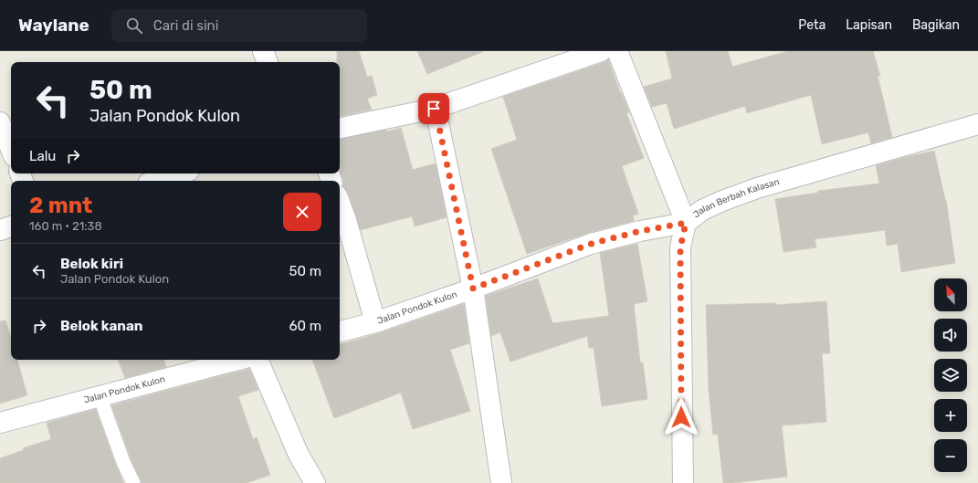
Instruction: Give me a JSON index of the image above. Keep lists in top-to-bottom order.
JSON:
{
  "streets": {
    "street": ["Jalan Berbah Kalasan", "Jalan Pondok Kulon"]
  },
  "crossings": [
    ["Jalan Berbah Kalasan", "Jalan Pondok Kulon"]
  ],
  "north": "top left",
  "page": {
    "header": "Waylane",
    "search": "Cari di sini",
    "nav": ["Peta", "Lapisan", "Bagikan"],
    "turn": ["50 m", "Jalan Pondok Kulon"],
    "then": "Lalu",
    "heading": ["2 mnt", "160 m · 21:38"],
    "list": [
      {
        "name": "Belok kiri",
        "note": "Jalan Pondok Kulon",
        "value": "50 m"
      },
      {
        "name": "Belok kanan",
        "value": "60 m"
      }
    ],
    "map_buttons": ["+", "−"]
  }
}
